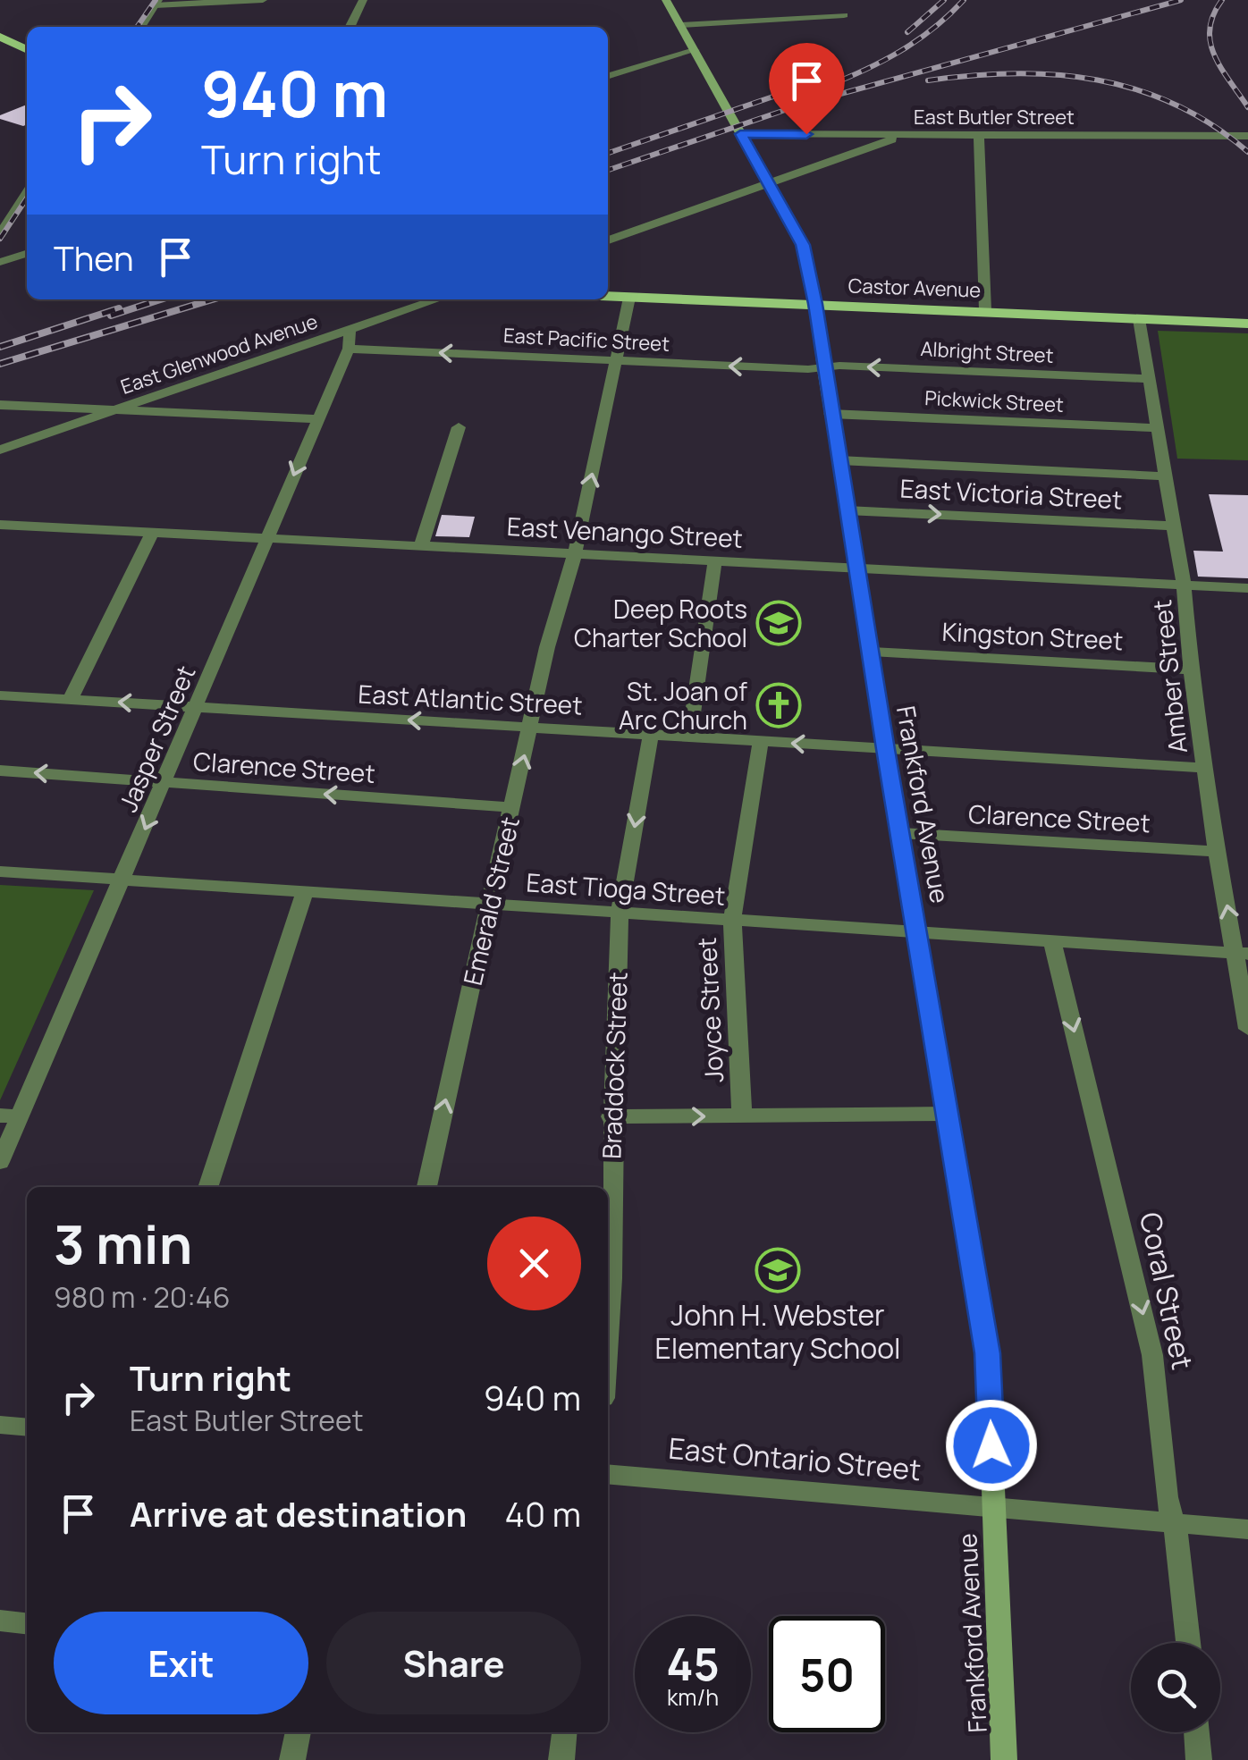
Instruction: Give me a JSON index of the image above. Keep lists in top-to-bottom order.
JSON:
{
  "streets": {
    "main road": ["Castor Avenue", "Frankford Avenue"],
    "street": [
      "East Butler Street",
      "East Pacific Street",
      "Albright Street",
      "East Glenwood Avenue",
      "Pickwick Street",
      "East Victoria Street",
      "East Venango Street",
      "Kingston Street",
      "Amber Street",
      "East Atlantic Street",
      "Jasper Street",
      "Clarence Street",
      "East Tioga Street",
      "Emerald Street",
      "Joyce Street",
      "Braddock Street",
      "Coral Street",
      "East Ontario Street"
    ]
  },
  "crossings": [
    ["East Butler Street", "Frankford Avenue"],
    ["Castor Avenue", "Amber Street"],
    ["Castor Avenue", "Frankford Avenue"],
    ["Castor Avenue", "Emerald Street"],
    ["East Pacific Street", "Albright Street"],
    ["East Pacific Street", "East Glenwood Avenue"],
    ["East Pacific Street", "Jasper Street"],
    ["East Pacific Street", "Frankford Avenue"],
    ["East Pacific Street", "Emerald Street"],
    ["Albright Street", "Amber Street"],
    ["Albright Street", "Frankford Avenue"],
    ["East Glenwood Avenue", "Jasper Street"],
    ["Pickwick Street", "Amber Street"],
    ["Pickwick Street", "Frankford Avenue"],
    ["East Victoria Street", "Amber Street"],
    ["East Victoria Street", "Frankford Avenue"],
    ["East Venango Street", "Amber Street"],
    ["East Venango Street", "Jasper Street"],
    ["East Venango Street", "Frankford Avenue"],
    ["East Venango Street", "Emerald Street"],
    ["Kingston Street", "Amber Street"],
    ["Kingston Street", "Frankford Avenue"],
    ["Amber Street", "East Atlantic Street"],
    ["Amber Street", "Clarence Street"],
    ["Amber Street", "East Tioga Street"],
    ["East Atlantic Street", "Jasper Street"],
    ["East Atlantic Street", "Frankford Avenue"],
    ["East Atlantic Street", "Emerald Street"],
    ["East Atlantic Street", "Joyce Street"],
    ["East Atlantic Street", "Braddock Street"],
    ["Jasper Street", "Clarence Street"],
    ["Jasper Street", "East Tioga Street"],
    ["Clarence Street", "Frankford Avenue"],
    ["Clarence Street", "Emerald Street"],
    ["Frankford Avenue", "East Tioga Street"],
    ["Frankford Avenue", "East Ontario Street"],
    ["East Tioga Street", "Emerald Street"],
    ["East Tioga Street", "Joyce Street"],
    ["East Tioga Street", "Braddock Street"],
    ["East Tioga Street", "Coral Street"],
    ["Coral Street", "East Ontario Street"]
  ],
  "one_way": [
    "East Pacific Street",
    "East Atlantic Street",
    "Clarence Street",
    "Emerald Street",
    "Coral Street"
  ],
  "places": {
    "school or university": ["Deep Roots Charter School", "John H. Webster Elementary School"],
    "church": ["St. Joan of Arc Church"]
  },
  "page": {
    "turn": ["940 m", "Turn right"],
    "then": "Then",
    "heading": ["3 min", "980 m · 20:46"],
    "list": [
      {
        "name": "Turn right",
        "note": "East Butler Street",
        "value": "940 m"
      },
      {
        "name": "Arrive at destination",
        "value": "40 m"
      }
    ],
    "buttons": ["Exit", "Share"],
    "speed": "45 km/h",
    "limit": "50"
  }
}
